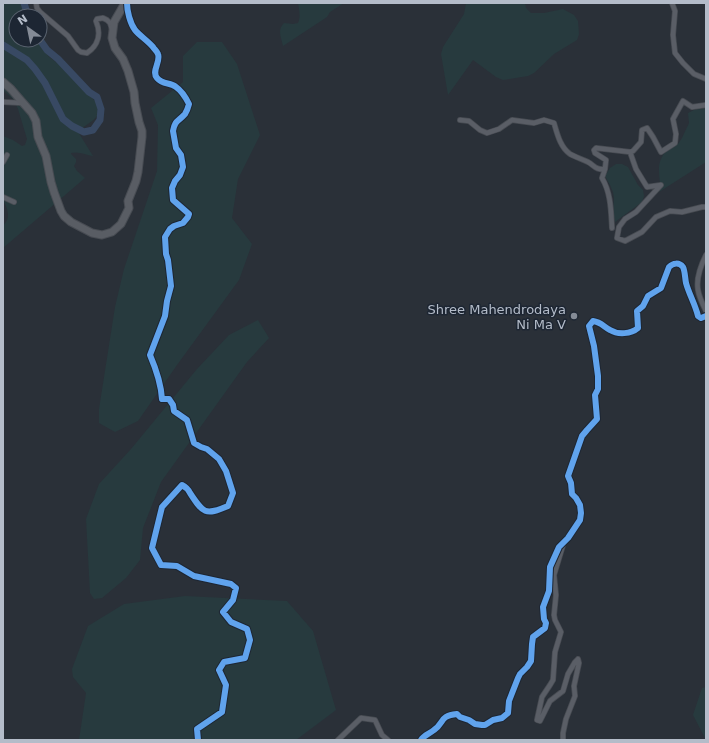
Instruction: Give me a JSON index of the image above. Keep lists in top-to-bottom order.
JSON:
{
  "places": ["Shree Mahendrodaya Ni Ma V"],
  "north": "top left"
}
